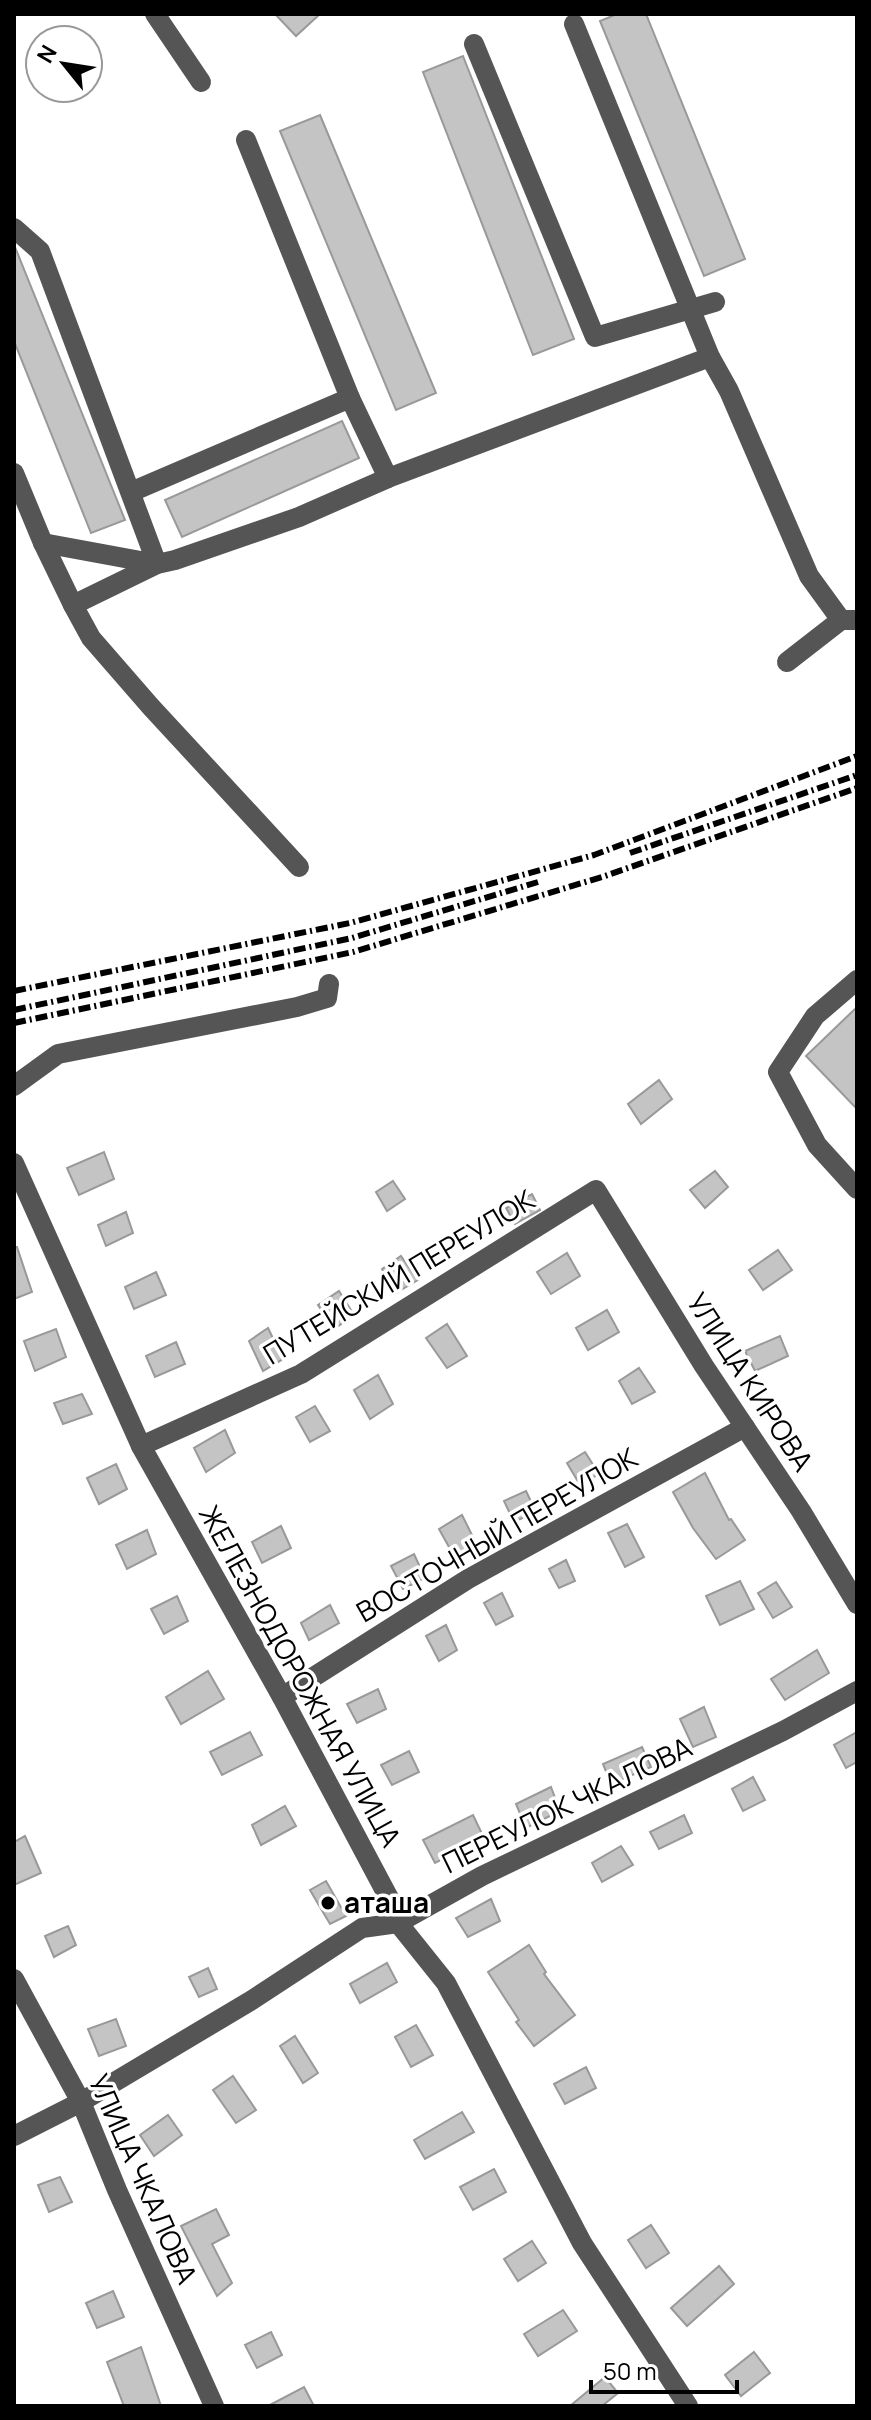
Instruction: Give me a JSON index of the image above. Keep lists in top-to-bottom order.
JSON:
{
  "streets": {
    "street": [
      "ПУТЕЙСКИЙ ПЕРЕУЛОК",
      "УЛИЦА КИРОВА",
      "ВОСТОЧНЫЙ ПЕРЕУЛОК",
      "ЖЕЛЕЗНОДОРОЖНАЯ УЛИЦА",
      "ПЕРЕУЛОК ЧКАЛОВА",
      "УЛИЦА ЧКАЛОВА"
    ]
  },
  "crossings": [
    ["ПУТЕЙСКИЙ ПЕРЕУЛОК", "УЛИЦА КИРОВА"],
    ["ПУТЕЙСКИЙ ПЕРЕУЛОК", "ЖЕЛЕЗНОДОРОЖНАЯ УЛИЦА"],
    ["УЛИЦА КИРОВА", "ВОСТОЧНЫЙ ПЕРЕУЛОК"],
    ["ВОСТОЧНЫЙ ПЕРЕУЛОК", "ЖЕЛЕЗНОДОРОЖНАЯ УЛИЦА"],
    ["ЖЕЛЕЗНОДОРОЖНАЯ УЛИЦА", "ПЕРЕУЛОК ЧКАЛОВА"],
    ["ПЕРЕУЛОК ЧКАЛОВА", "УЛИЦА ЧКАЛОВА"]
  ],
  "places": ["аташа"],
  "scale_bar": "50 m",
  "north": "top left"
}
